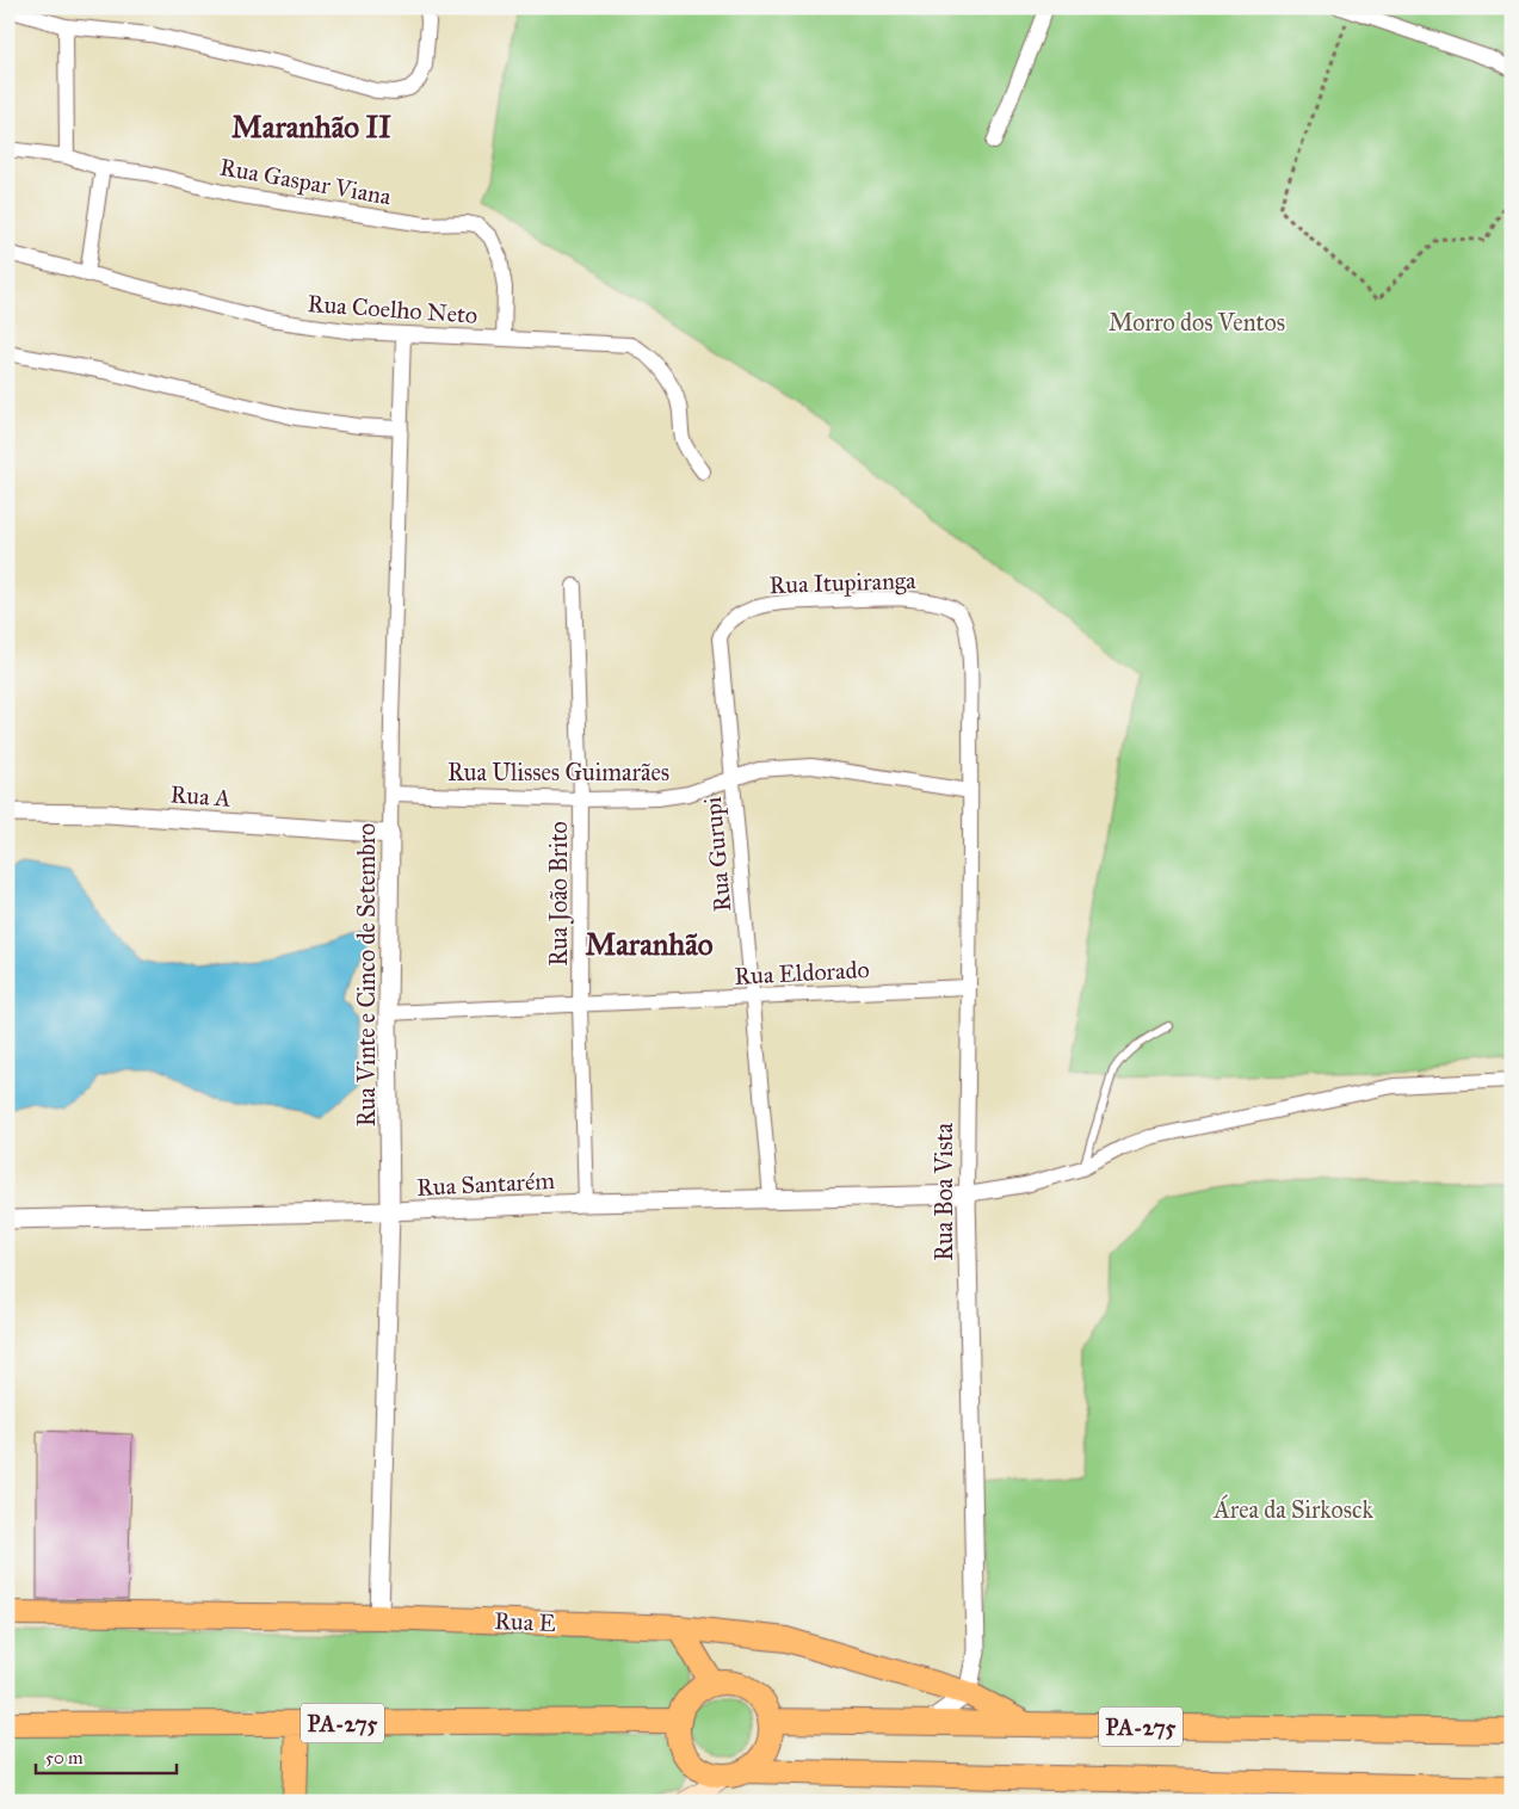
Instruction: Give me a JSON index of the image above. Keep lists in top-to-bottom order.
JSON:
{
  "streets": {
    "main road": ["Rua E", "PA-275"],
    "street": [
      "Rua Gaspar Viana",
      "Rua Coelho Neto",
      "Rua Itupiranga",
      "Rua Ulisses Guimarães",
      "Rua A",
      "Rua Gurupi",
      "Rua João Brito",
      "Rua Eldorado",
      "Rua Vinte e Cinco de Setembro",
      "Rua Santarém",
      "Rua Boa Vista"
    ]
  },
  "crossings": [
    ["Rua Gaspar Viana", "Rua Coelho Neto"],
    ["Rua Coelho Neto", "Rua Vinte e Cinco de Setembro"],
    ["Rua Itupiranga", "Rua Gurupi"],
    ["Rua Itupiranga", "Rua Boa Vista"],
    ["Rua Ulisses Guimarães", "Rua Gurupi"],
    ["Rua Ulisses Guimarães", "Rua João Brito"],
    ["Rua Ulisses Guimarães", "Rua Vinte e Cinco de Setembro"],
    ["Rua Ulisses Guimarães", "Rua Boa Vista"],
    ["Rua A", "Rua Vinte e Cinco de Setembro"],
    ["Rua Gurupi", "Rua Eldorado"],
    ["Rua Gurupi", "Rua Santarém"],
    ["Rua João Brito", "Rua Eldorado"],
    ["Rua João Brito", "Rua Santarém"],
    ["Rua Eldorado", "Rua Vinte e Cinco de Setembro"],
    ["Rua Eldorado", "Rua Boa Vista"],
    ["Rua Vinte e Cinco de Setembro", "Rua Santarém"],
    ["Rua Vinte e Cinco de Setembro", "Rua E"],
    ["Rua Santarém", "Rua Boa Vista"],
    ["Rua Boa Vista", "Rua E"],
    ["Rua E", "PA-275"]
  ],
  "districts": ["Maranhão II", "Maranhão"],
  "parks": ["Morro dos Ventos", "Área da Sirkosck"],
  "scale_bar": "50 m"
}
